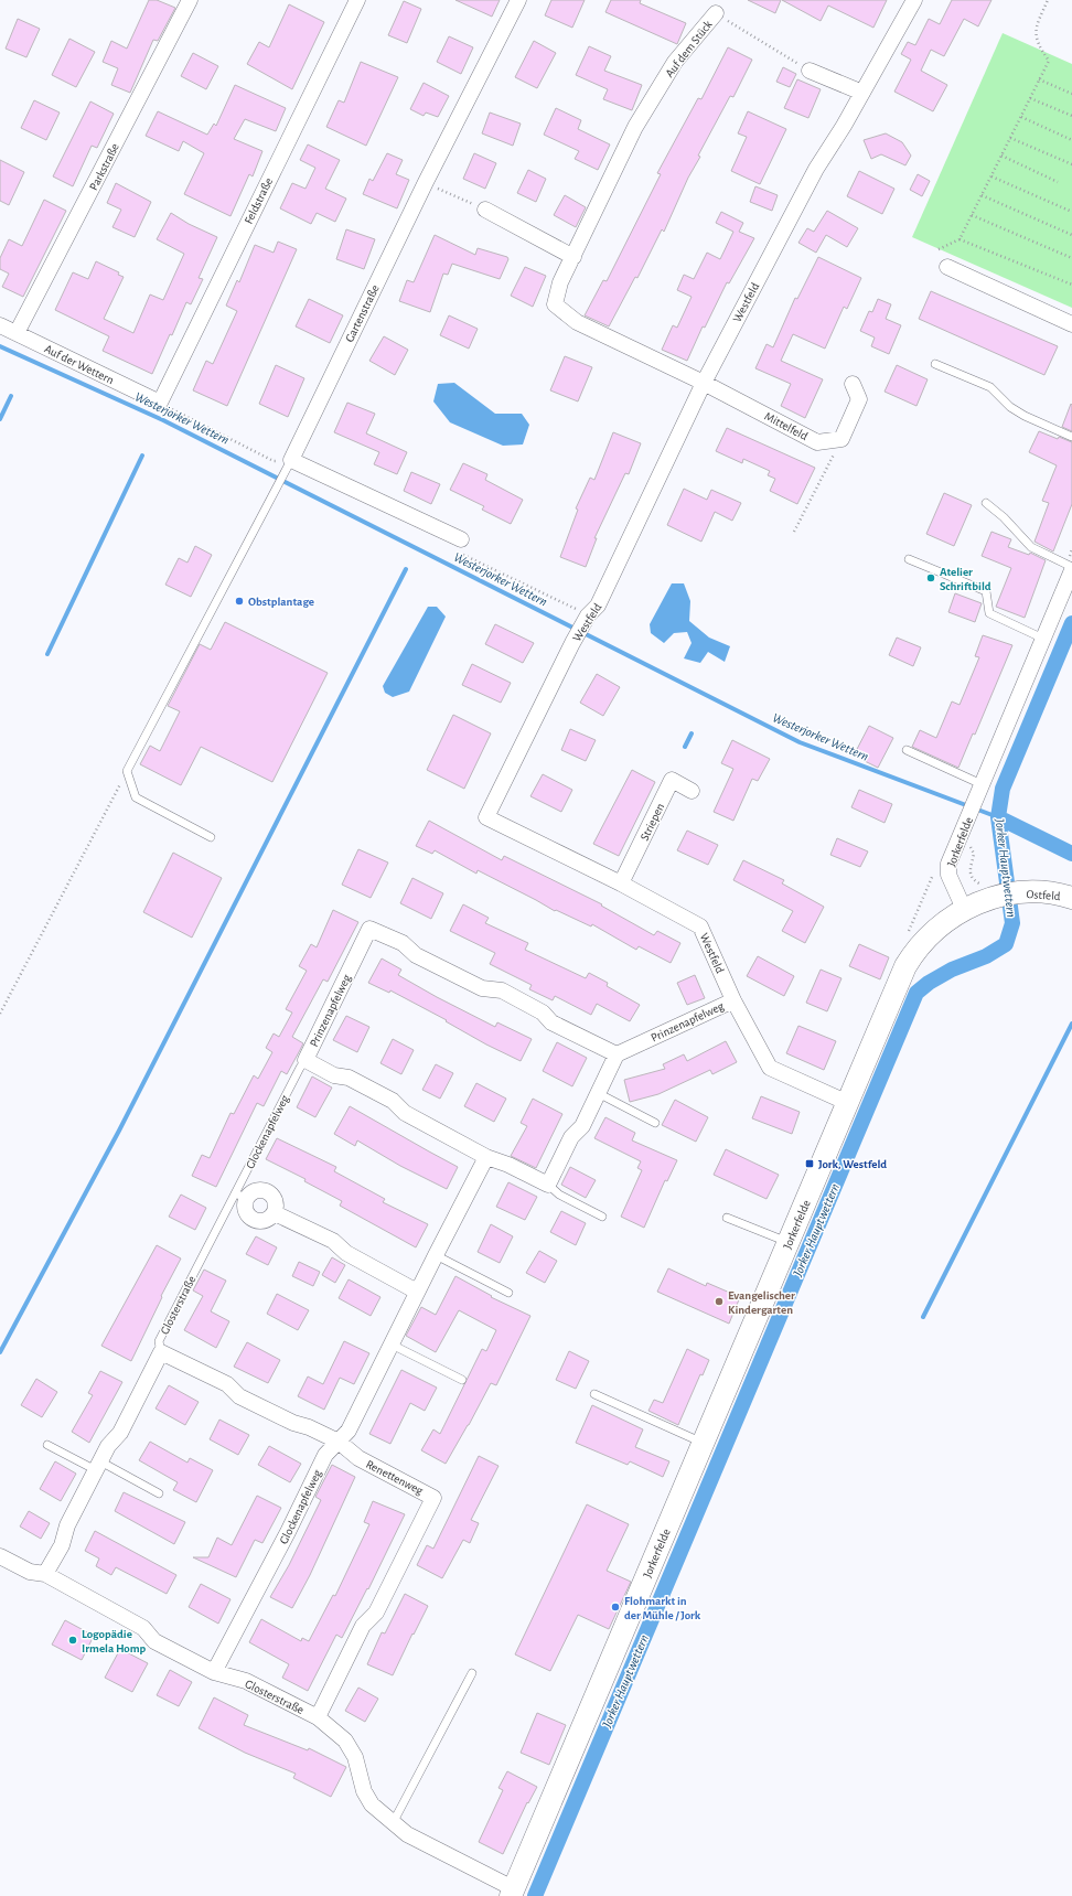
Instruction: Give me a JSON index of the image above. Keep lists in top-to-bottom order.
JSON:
{
  "streets": {
    "street": [
      "Auf dem Stück",
      "Parkstraße",
      "Feldstraße",
      "Westfeld",
      "Gartenstraße",
      "Auf der Wettern",
      "Mittelfeld",
      "Striepen",
      "Jorkerfelde",
      "Ostfeld",
      "Prinzenapfelweg",
      "Glockenapfelweg",
      "Glosterstraße",
      "Renettenweg"
    ]
  },
  "crossings": [
    ["Auf dem Stück", "Westfeld"],
    ["Auf dem Stück", "Mittelfeld"],
    ["Parkstraße", "Auf der Wettern"],
    ["Feldstraße", "Auf der Wettern"],
    ["Westfeld", "Mittelfeld"],
    ["Westfeld", "Striepen"],
    ["Westfeld", "Jorkerfelde"],
    ["Westfeld", "Prinzenapfelweg"],
    ["Jorkerfelde", "Ostfeld"],
    ["Jorkerfelde", "Glosterstraße"],
    ["Prinzenapfelweg", "Glockenapfelweg"],
    ["Glockenapfelweg", "Glosterstraße"],
    ["Glockenapfelweg", "Renettenweg"],
    ["Glosterstraße", "Renettenweg"]
  ],
  "water": ["Westerjorker Wettern", "Jorker Hauptwettern"],
  "places": {
    "other": [
      "Atelier Schriftbild",
      "Obstplantage",
      "Evangelischer Kindergarten",
      "Flohmarkt in der Mühle / Jork",
      "Logopädie Irmela Homp"
    ],
    "transit": ["Jork, Westfeld"]
  }
}
